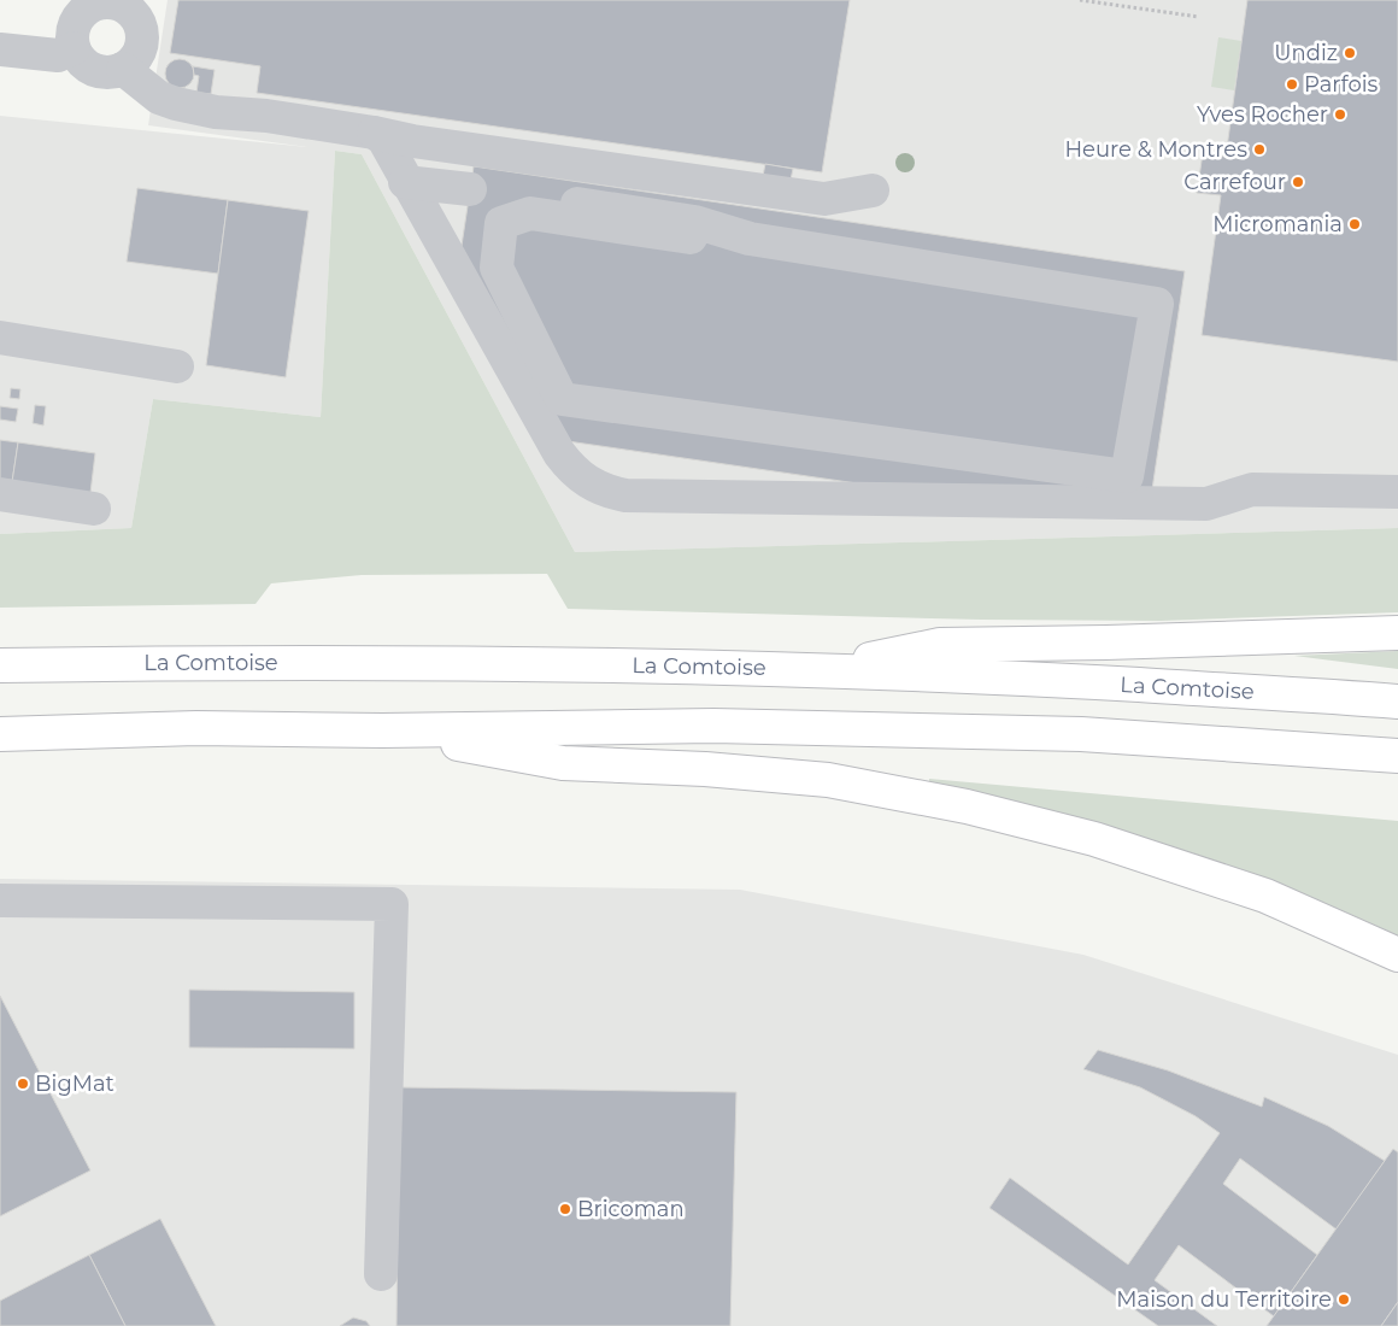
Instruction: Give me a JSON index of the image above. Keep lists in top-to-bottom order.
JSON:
{
  "streets": {
    "highway": ["La Comtoise"]
  },
  "places": [
    "Undiz",
    "Parfois",
    "Yves Rocher",
    "Heure & Montres",
    "Carrefour",
    "Micromania",
    "BigMat",
    "Bricoman",
    "Maison du Territoire"
  ]
}
